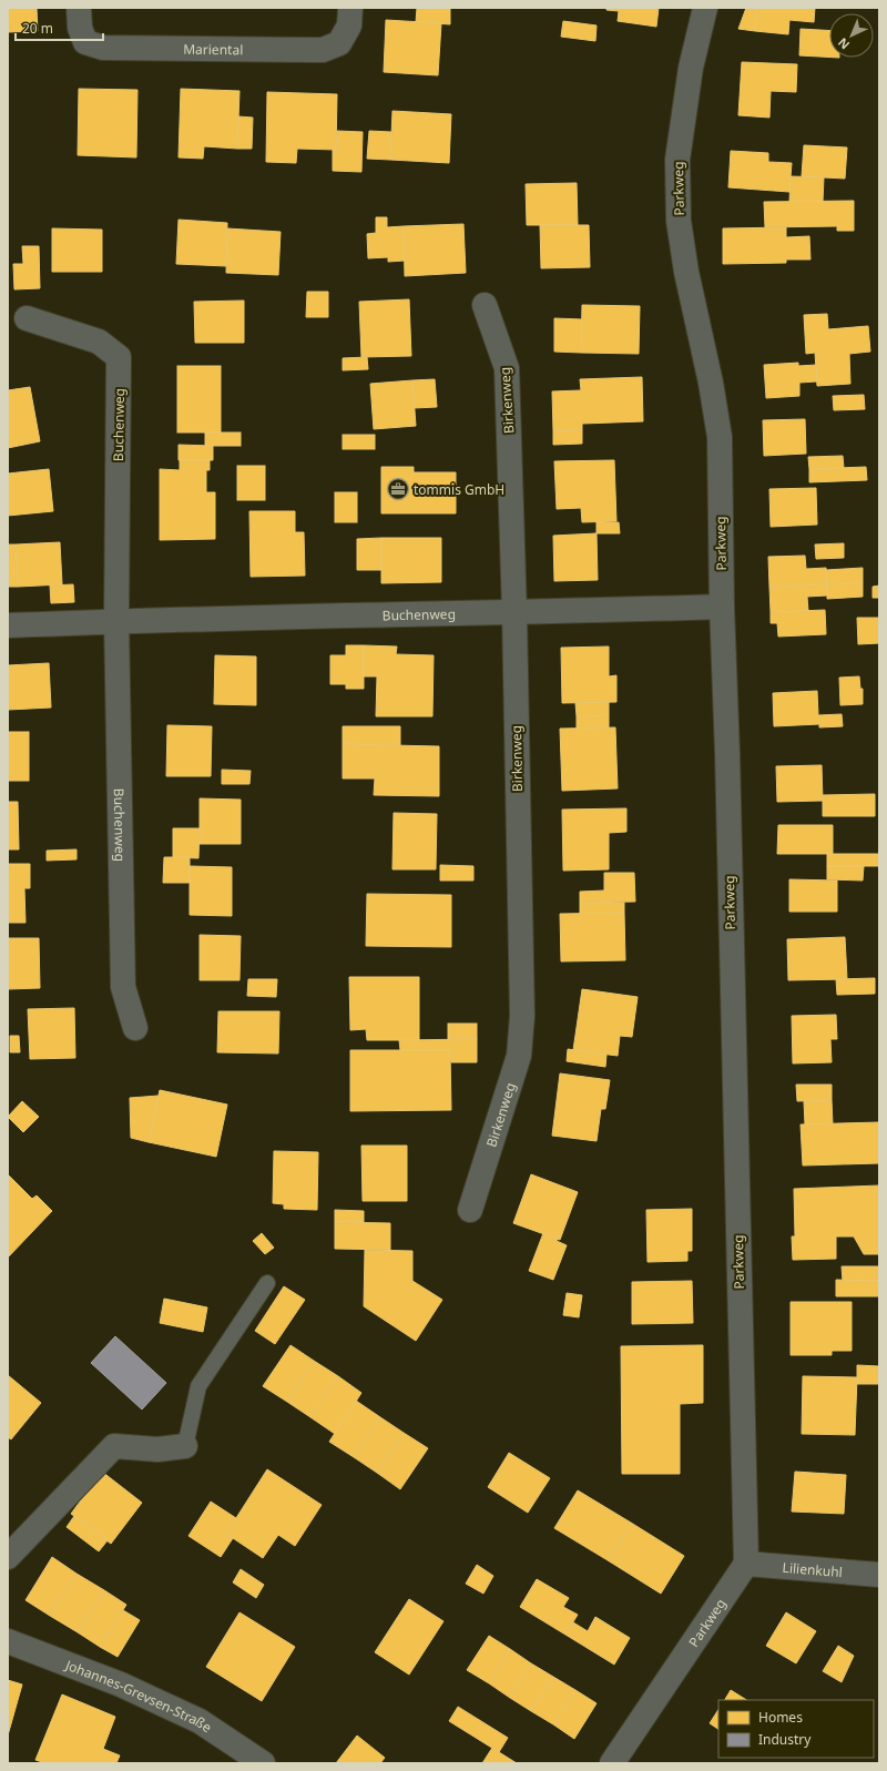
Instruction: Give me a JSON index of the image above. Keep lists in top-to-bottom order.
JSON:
{
  "streets": {
    "street": [
      "Mariental",
      "Parkweg",
      "Birkenweg",
      "Buchenweg",
      "Lilienkuhl",
      "Johannes-Grevsen-Straße"
    ]
  },
  "crossings": [
    ["Parkweg", "Buchenweg"],
    ["Parkweg", "Lilienkuhl"],
    ["Birkenweg", "Buchenweg"]
  ],
  "places": {
    "office": ["tommis GmbH"]
  },
  "legend": ["Homes", "Industry"],
  "scale_bar": "20 m",
  "north": "bottom left"
}
